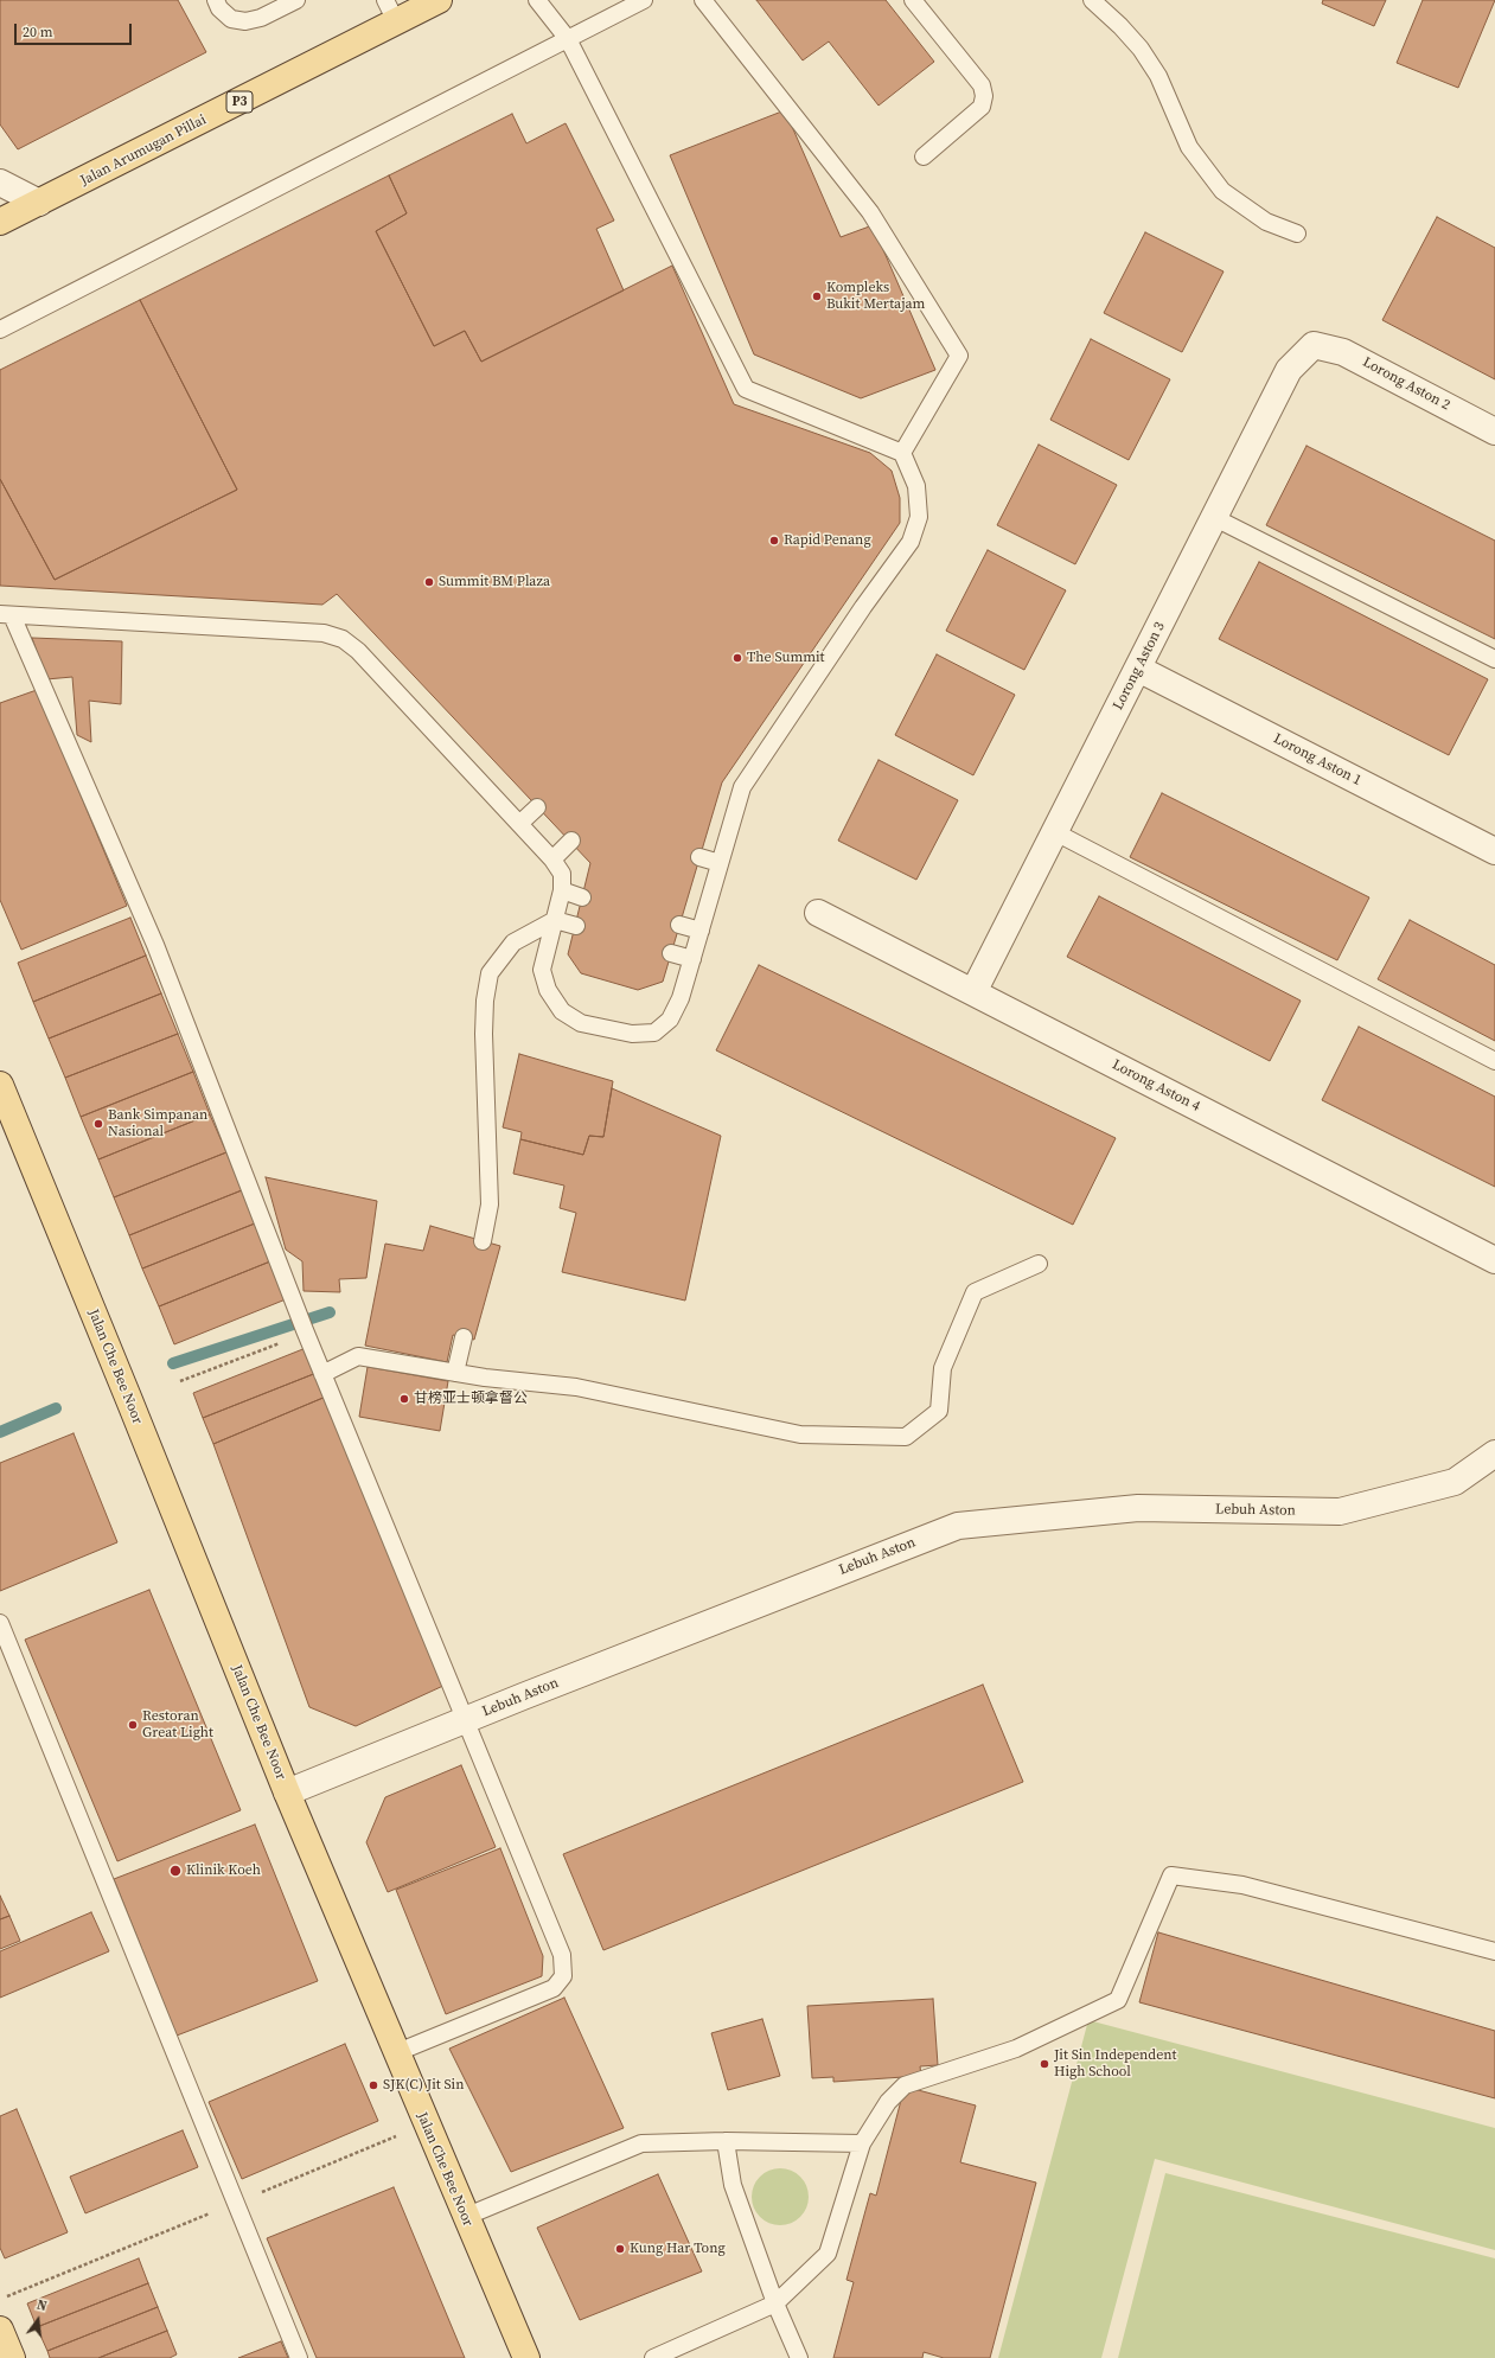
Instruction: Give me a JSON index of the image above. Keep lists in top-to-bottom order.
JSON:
{
  "streets": {
    "main road": ["P3", "Jalan Arumugan Pillai", "Jalan Che Bee Noor"],
    "street": [
      "Lorong Aston 2",
      "Lorong Aston 3",
      "Lorong Aston 1",
      "Lorong Aston 4",
      "Lebuh Aston"
    ]
  },
  "crossings": [
    ["Lorong Aston 2", "Lorong Aston 3"],
    ["Lorong Aston 3", "Lorong Aston 1"],
    ["Lorong Aston 3", "Lorong Aston 4"],
    ["Jalan Che Bee Noor", "Lebuh Aston"]
  ],
  "places": [
    "Kompleks Bukit Mertajam",
    "Rapid Penang",
    "Summit BM Plaza",
    "The Summit",
    "Bank Simpanan Nasional",
    "甘榜亚士顿拿督公",
    "Restoran Great Light",
    "Klinik Koeh",
    "Jit Sin Independent High School",
    "SJK(C) Jit Sin",
    "Kung Har Tong"
  ],
  "scale_bar": "20 m",
  "north": "top"
}
